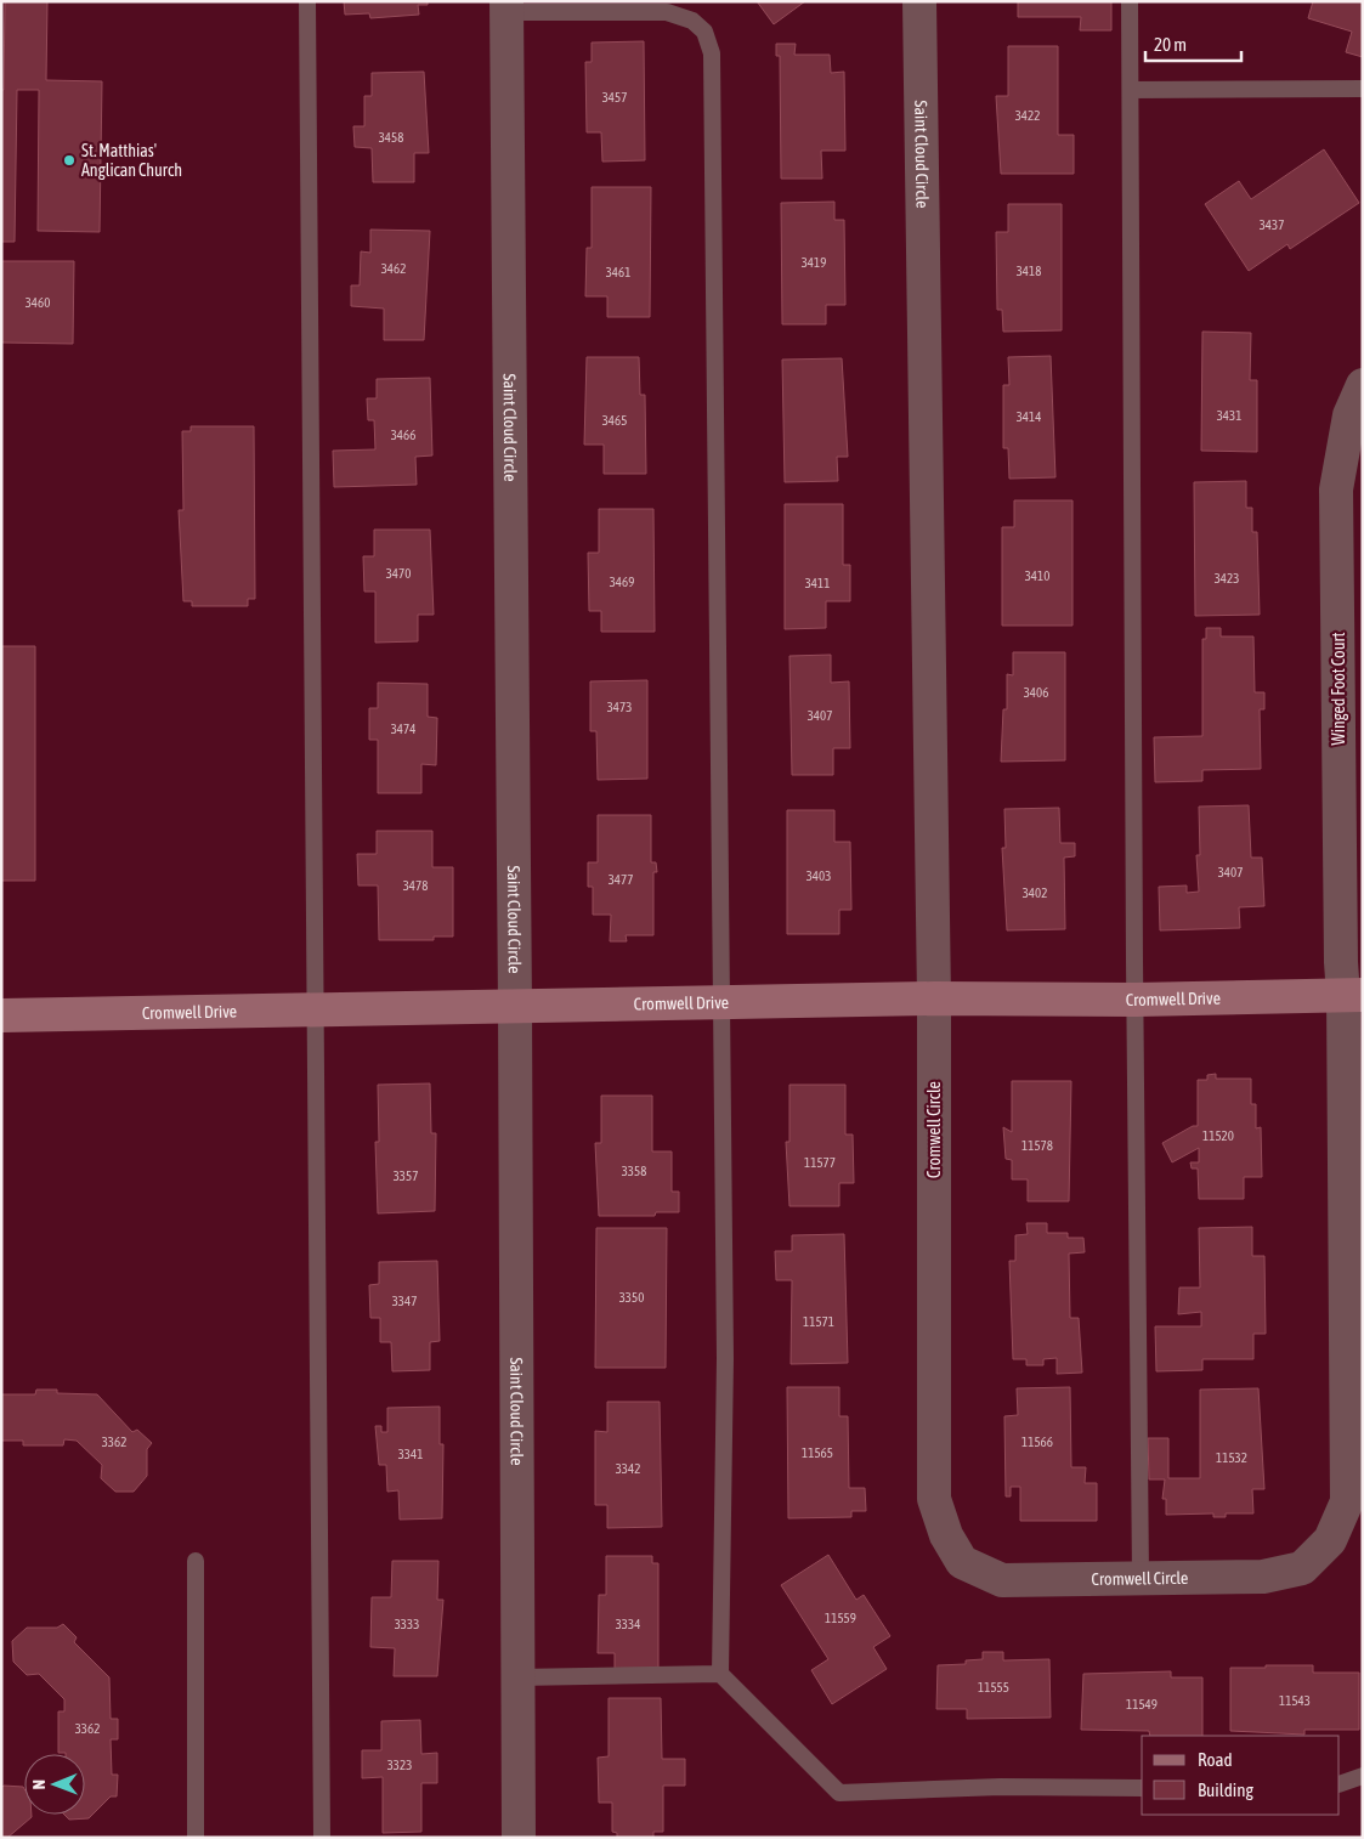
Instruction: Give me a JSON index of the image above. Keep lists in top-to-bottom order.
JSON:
{
  "streets": {
    "street": [
      "Saint Cloud Circle",
      "Winged Foot Court",
      "Cromwell Drive",
      "Cromwell Circle"
    ]
  },
  "crossings": [
    ["Saint Cloud Circle", "Cromwell Drive"],
    ["Saint Cloud Circle", "Cromwell Circle"],
    ["Winged Foot Court", "Cromwell Drive"],
    ["Winged Foot Court", "Cromwell Circle"],
    ["Cromwell Drive", "Cromwell Circle"]
  ],
  "places": ["St. Matthias' Anglican Church"],
  "house_numbers": [
    "3457",
    "3422",
    "3458",
    "3437",
    "3419",
    "3462",
    "3418",
    "3461",
    "3460",
    "3431",
    "3414",
    "3465",
    "3466",
    "3470",
    "3410",
    "3423",
    "3469",
    "3411",
    "3406",
    "3473",
    "3407",
    "3474",
    "3407",
    "3403",
    "3477",
    "3478",
    "3402",
    "11520",
    "11578",
    "11577",
    "3358",
    "3357",
    "3350",
    "3347",
    "11571",
    "3362",
    "11566",
    "11565",
    "3341",
    "11532",
    "3342",
    "11559",
    "3333",
    "3334",
    "11555",
    "11543",
    "11549",
    "3362",
    "3323"
  ],
  "legend": ["Road", "Building"],
  "scale_bar": "20 m",
  "north": "left"
}
